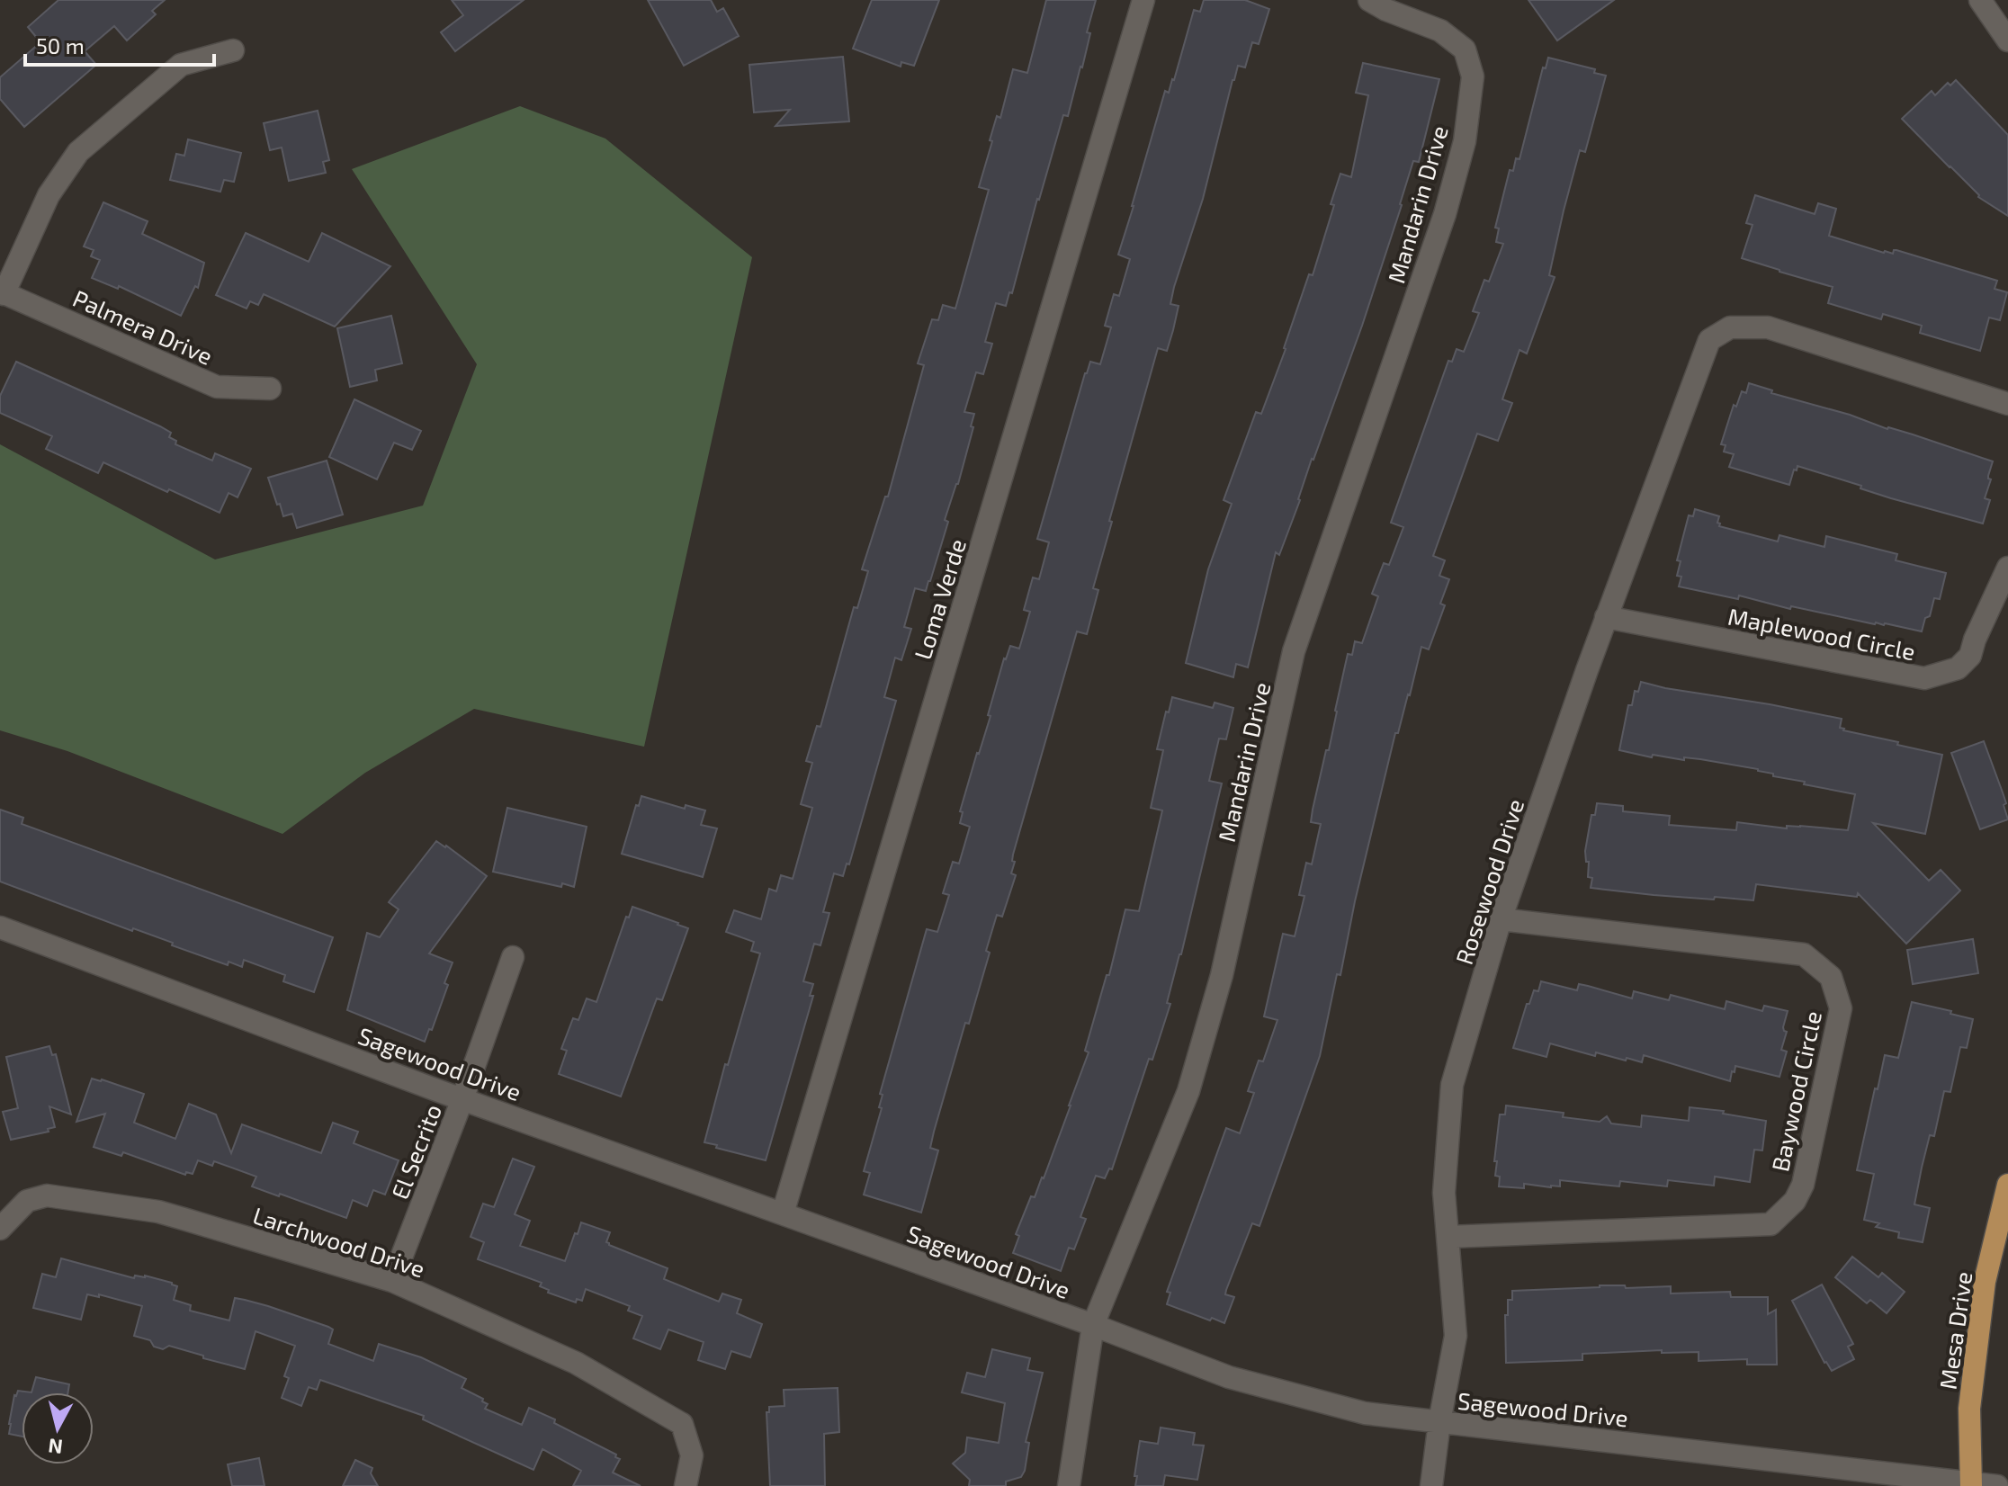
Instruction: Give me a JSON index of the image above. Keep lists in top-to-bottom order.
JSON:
{
  "streets": {
    "main road": ["Mesa Drive"],
    "street": [
      "Mandarin Drive",
      "Palmera Drive",
      "Loma Verde",
      "Maplewood Circle",
      "Rosewood Drive",
      "Sagewood Drive",
      "Baywood Circle",
      "El Secrito",
      "Larchwood Drive"
    ]
  },
  "crossings": [
    ["Mandarin Drive", "Sagewood Drive"],
    ["Loma Verde", "Sagewood Drive"],
    ["Maplewood Circle", "Rosewood Drive"],
    ["Rosewood Drive", "Sagewood Drive"],
    ["Rosewood Drive", "Baywood Circle"],
    ["Sagewood Drive", "El Secrito"],
    ["Sagewood Drive", "Mesa Drive"],
    ["El Secrito", "Larchwood Drive"]
  ],
  "scale_bar": "50 m",
  "north": "bottom"
}
